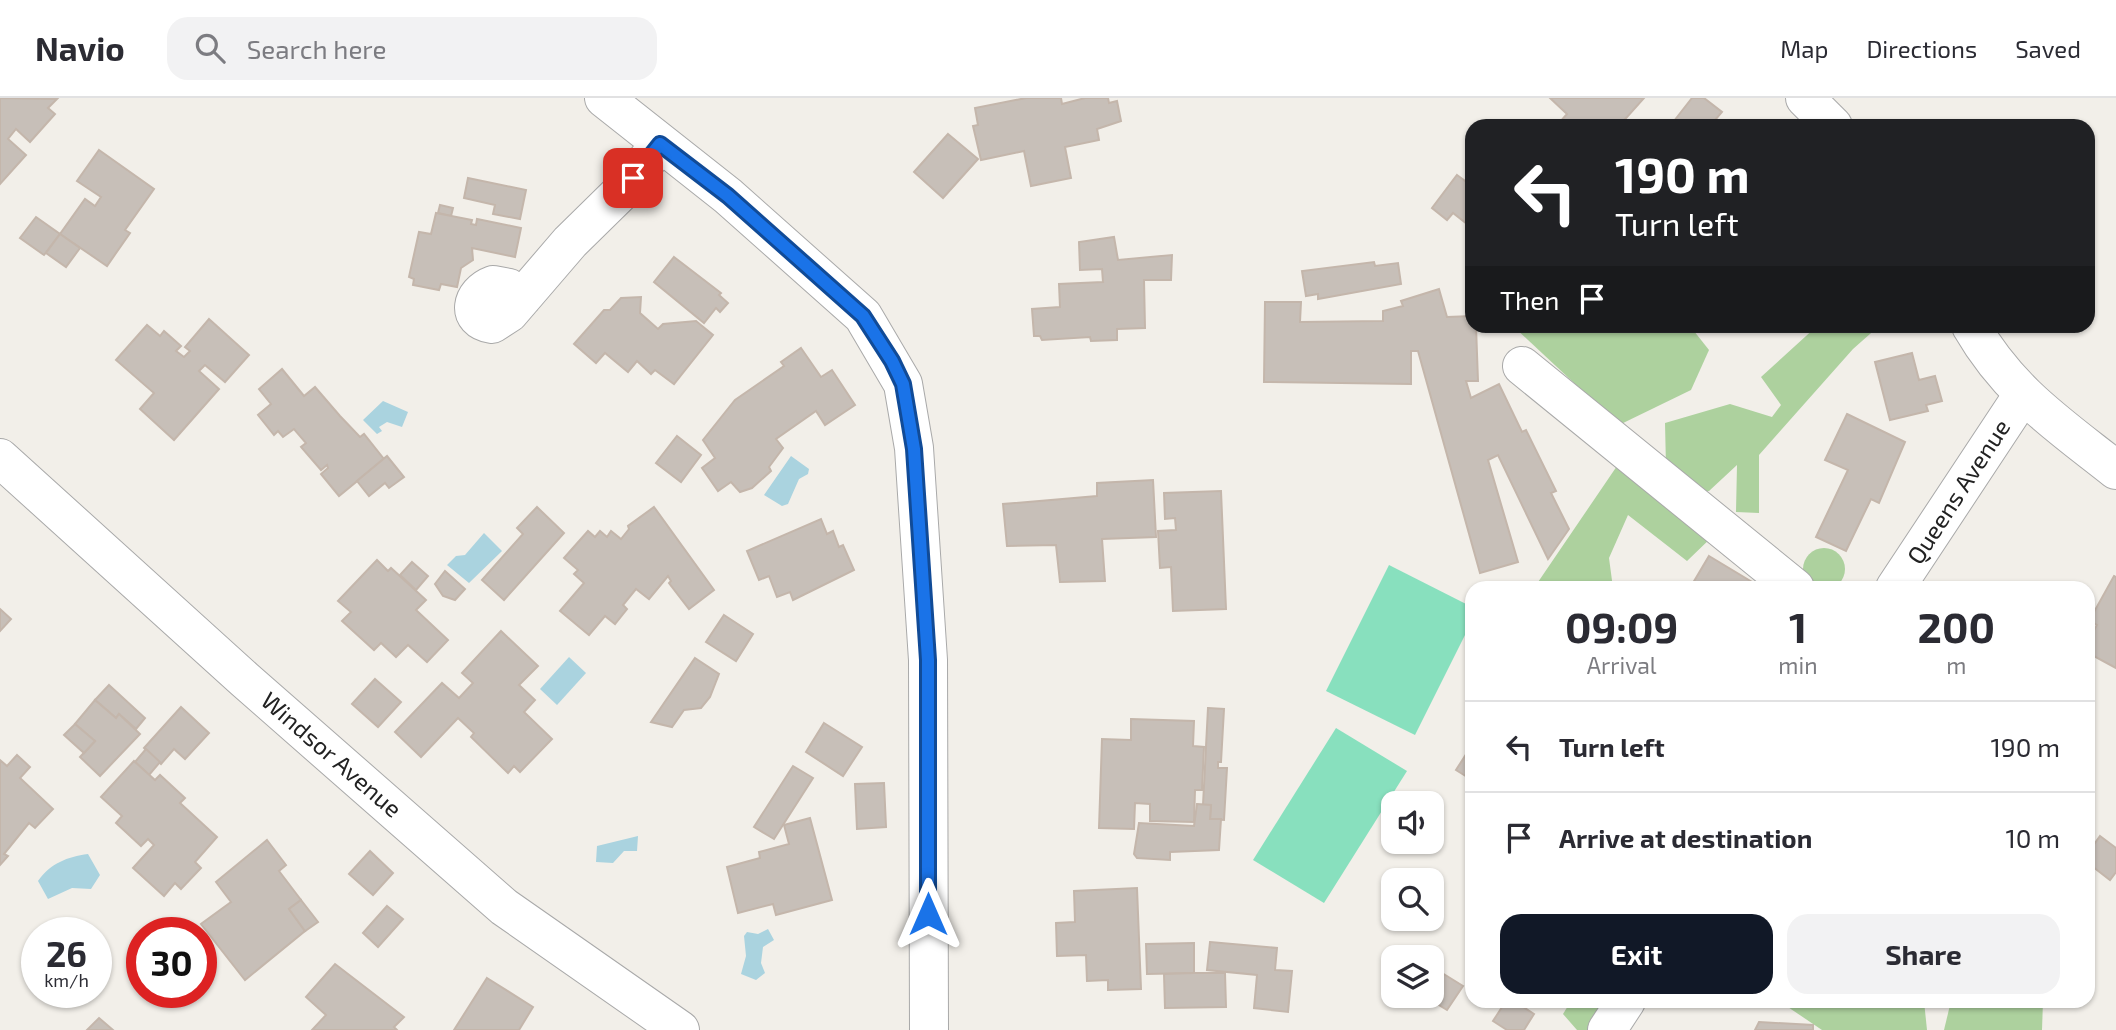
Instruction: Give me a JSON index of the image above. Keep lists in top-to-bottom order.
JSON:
{
  "streets": {
    "street": ["Queens Avenue", "Windsor Avenue"]
  },
  "page": {
    "header": "Navio",
    "search": "Search here",
    "nav": ["Map", "Directions", "Saved"],
    "turn": ["190 m", "Turn left"],
    "then": "Then",
    "eta": [
      "09:09",
      "Arrival",
      "1",
      "min",
      "200",
      "m"
    ],
    "list": [
      {
        "name": "Turn left",
        "value": "190 m"
      },
      {
        "name": "Arrive at destination",
        "value": "10 m"
      }
    ],
    "buttons": ["Exit", "Share"],
    "speed": "26 km/h",
    "limit": "30"
  }
}
